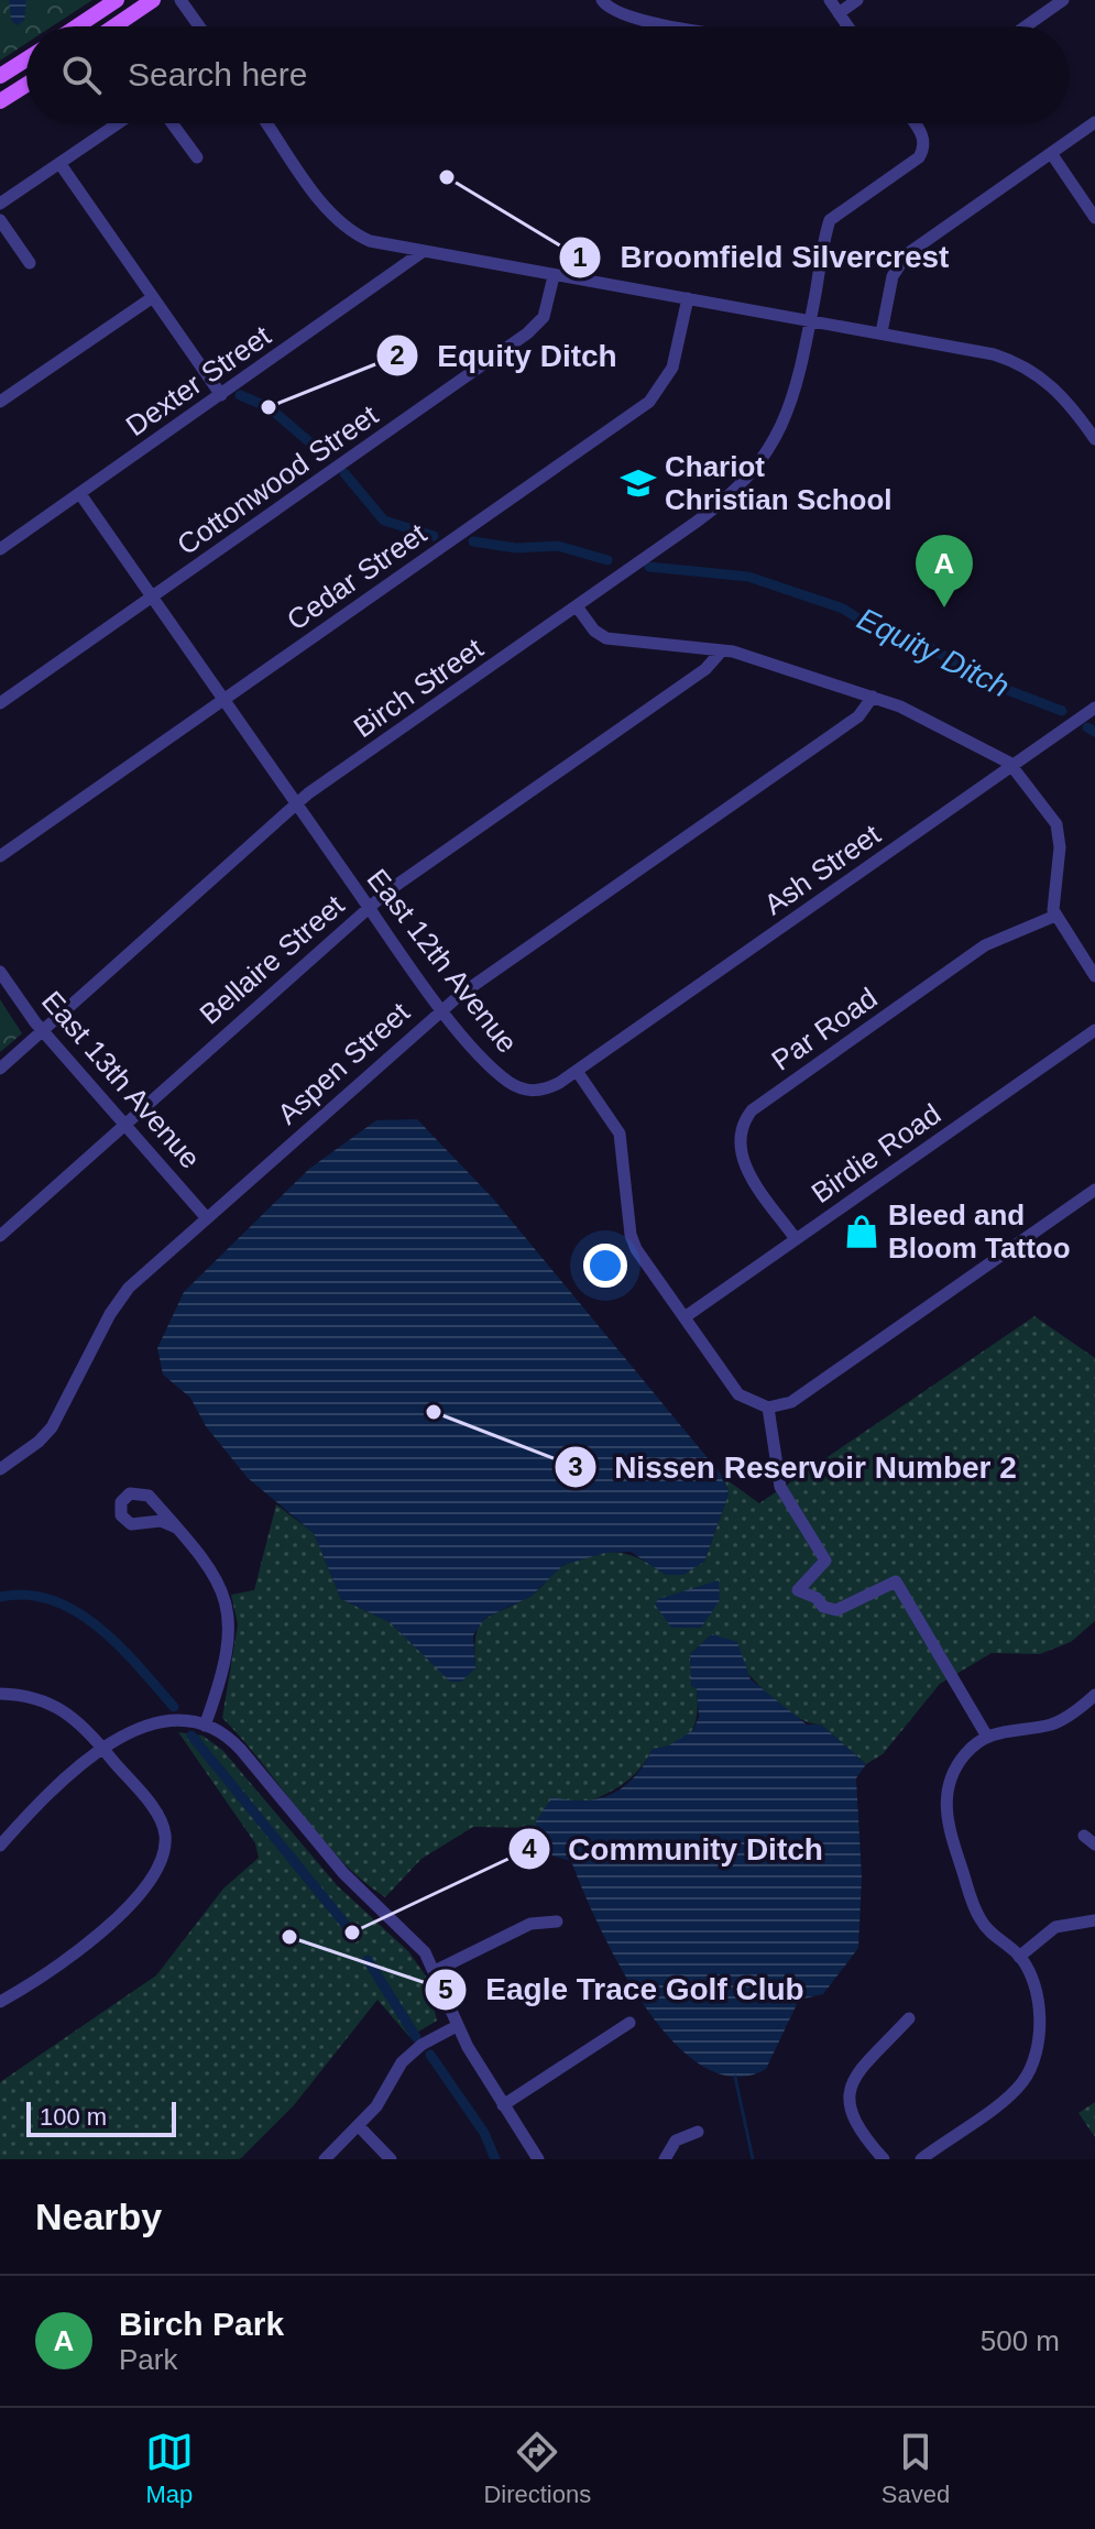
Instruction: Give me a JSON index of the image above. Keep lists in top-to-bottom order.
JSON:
{
  "streets": {
    "street": [
      "Dexter Street",
      "Cottonwood Street",
      "Cedar Street",
      "Birch Street",
      "Ash Street",
      "Bellaire Street",
      "East 12th Avenue",
      "Par Road",
      "Aspen Street",
      "East 13th Avenue",
      "Birdie Road"
    ]
  },
  "crossings": [
    ["Dexter Street", "East 12th Avenue"],
    ["Cottonwood Street", "East 12th Avenue"],
    ["Cedar Street", "East 12th Avenue"],
    ["Birch Street", "East 12th Avenue"],
    ["Birch Street", "East 13th Avenue"],
    ["Ash Street", "East 12th Avenue"],
    ["Bellaire Street", "East 12th Avenue"],
    ["Bellaire Street", "East 13th Avenue"],
    ["East 12th Avenue", "Aspen Street"],
    ["Par Road", "Birdie Road"],
    ["Aspen Street", "East 13th Avenue"]
  ],
  "water": ["Equity Ditch"],
  "places": {
    "other": [
      "Broomfield Silvercrest",
      "Equity Ditch",
      "Nissen Reservoir Number 2",
      "Community Ditch",
      "Eagle Trace Golf Club"
    ],
    "school or university": ["Chariot Christian School"],
    "shop": ["Bleed and Bloom Tattoo"]
  },
  "scale_bar": "100 m",
  "page": {
    "search": "Search here",
    "pins": "A",
    "scale": "100 m",
    "heading": "Nearby",
    "list": [
      {
        "mark": "A",
        "name": "Birch Park",
        "note": "Park",
        "value": "500 m"
      }
    ],
    "nav": ["Map", "Directions", "Saved"]
  }
}
